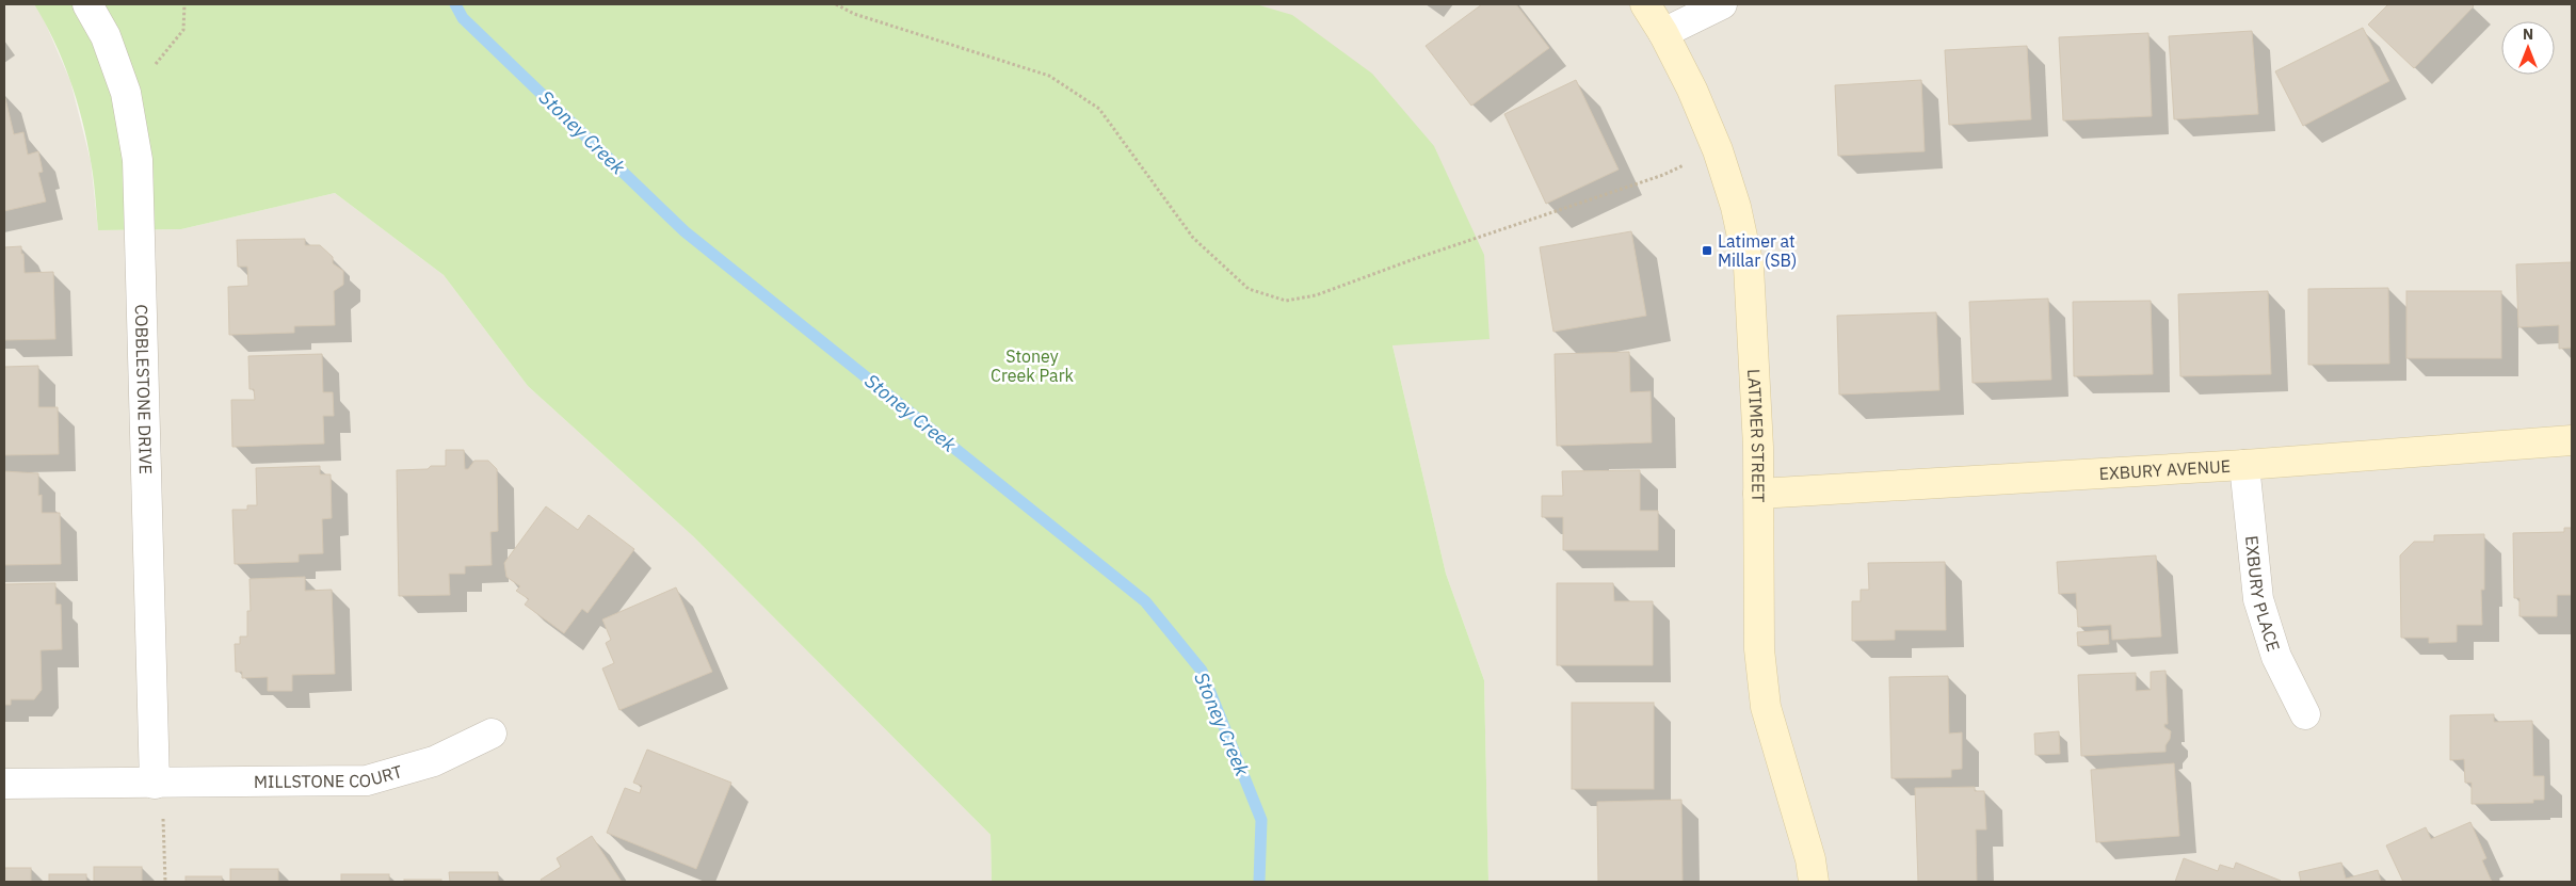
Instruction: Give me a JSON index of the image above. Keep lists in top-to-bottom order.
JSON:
{
  "streets": {
    "street": [
      "COBBLESTONE DRIVE",
      "LATIMER STREET",
      "EXBURY AVENUE",
      "EXBURY PLACE",
      "MILLSTONE COURT"
    ]
  },
  "crossings": [
    ["COBBLESTONE DRIVE", "MILLSTONE COURT"],
    ["LATIMER STREET", "EXBURY AVENUE"],
    ["EXBURY AVENUE", "EXBURY PLACE"]
  ],
  "water": ["Stoney Creek"],
  "parks": ["Stoney Creek Park"],
  "places": {
    "transit": ["Latimer at Millar (SB)"]
  },
  "north": "top"
}
